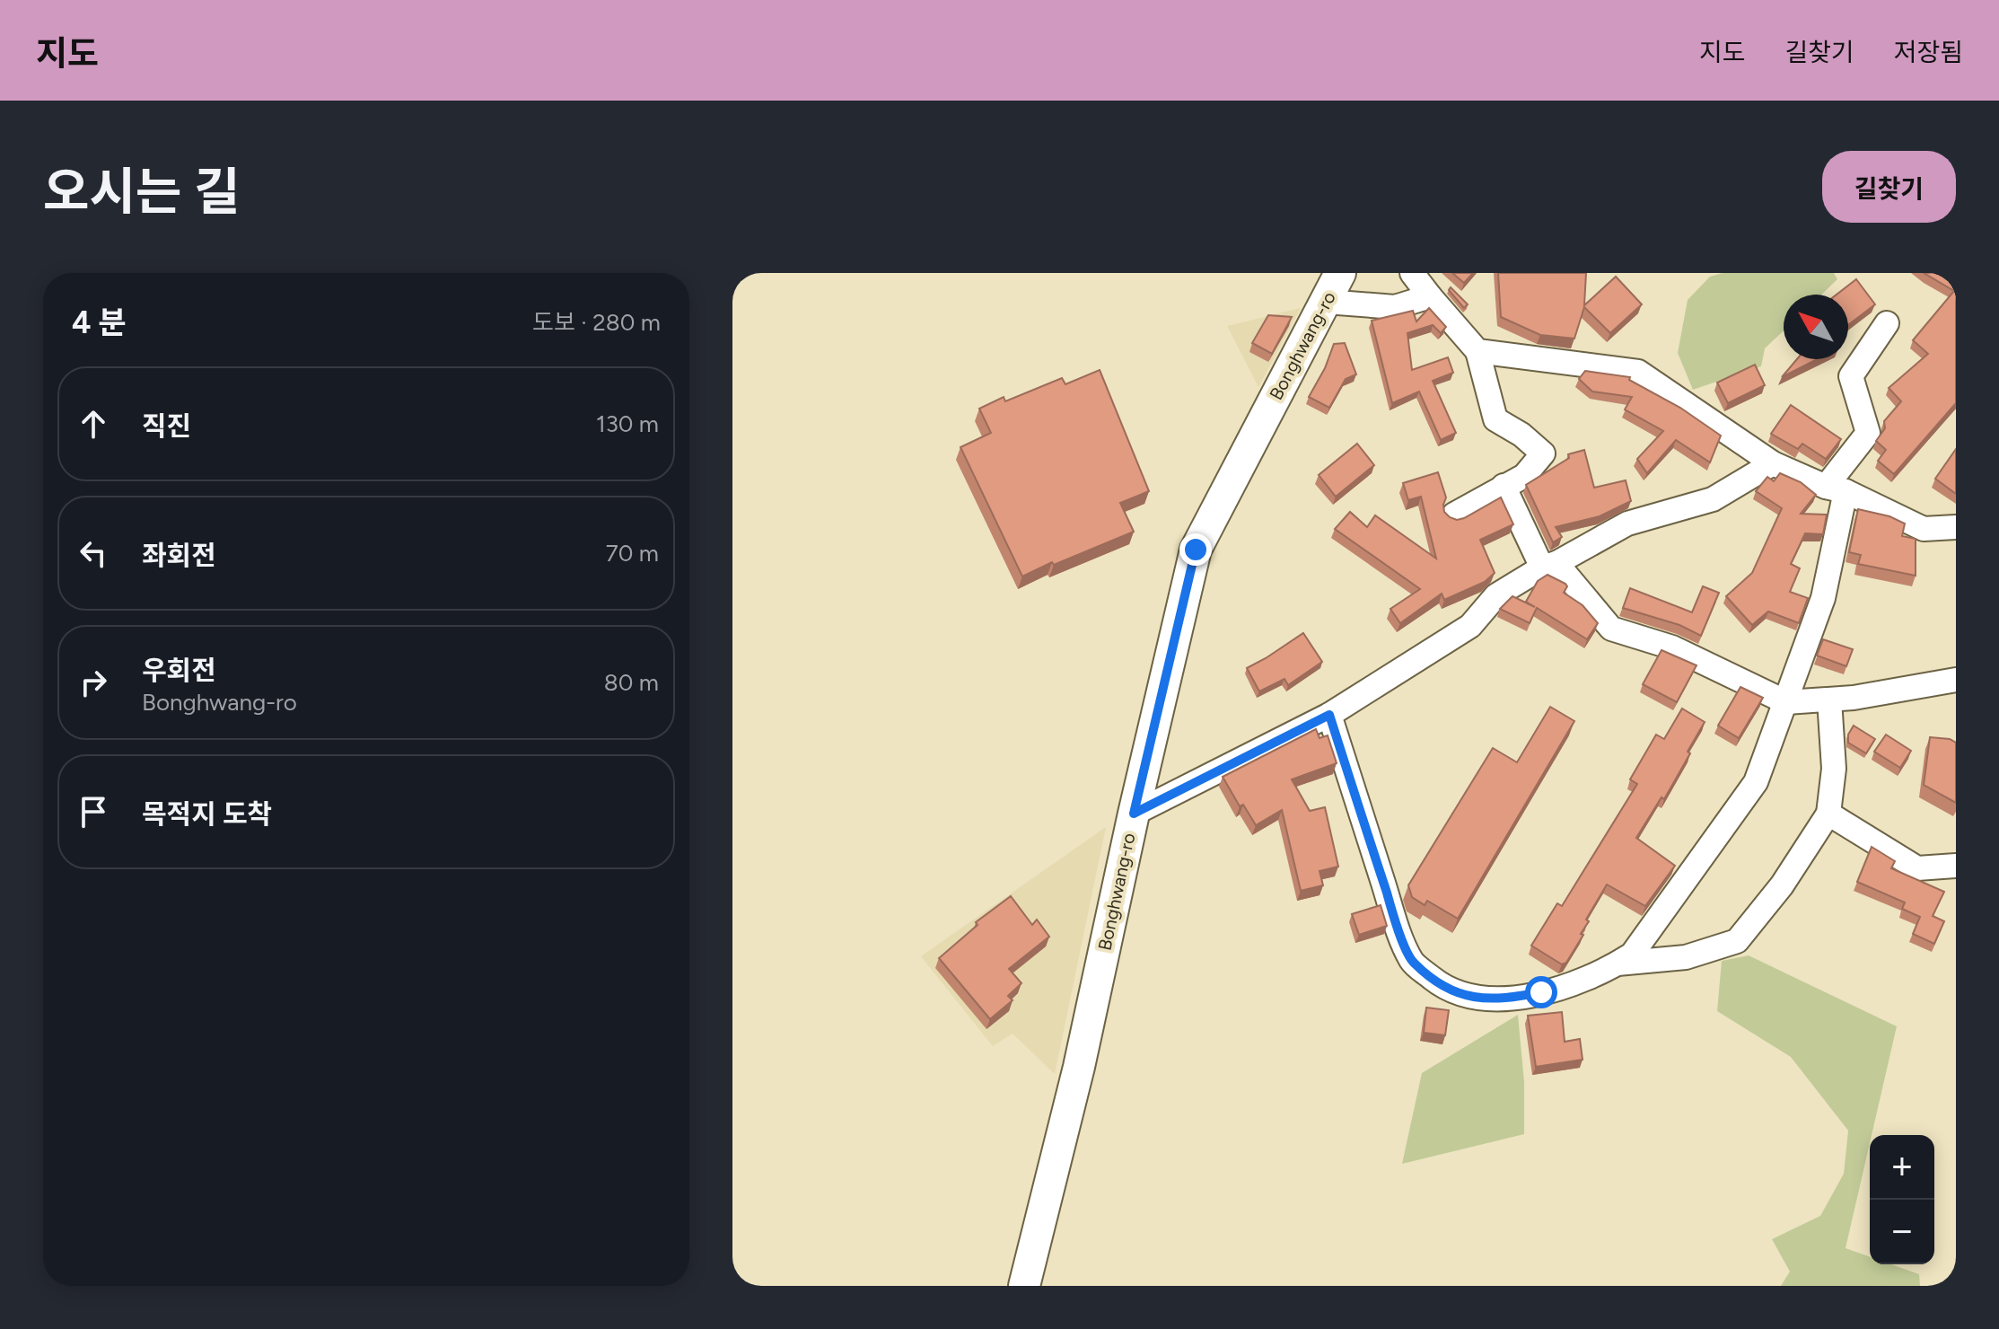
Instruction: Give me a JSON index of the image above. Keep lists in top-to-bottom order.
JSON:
{
  "streets": {
    "street": ["Bonghwang-ro"]
  },
  "north": "top left",
  "page": {
    "header": "지도",
    "nav": ["지도", "길찾기", "저장됨"],
    "title": "오시는 길",
    "buttons": "길찾기",
    "heading": ["4 분", "도보 · 280 m"],
    "list": [
      ["직진", "130 m"],
      ["좌회전", "70 m"],
      ["우회전", "Bonghwang-ro", "80 m"],
      "목적지 도착"
    ],
    "map_buttons": ["+", "−"]
  }
}
